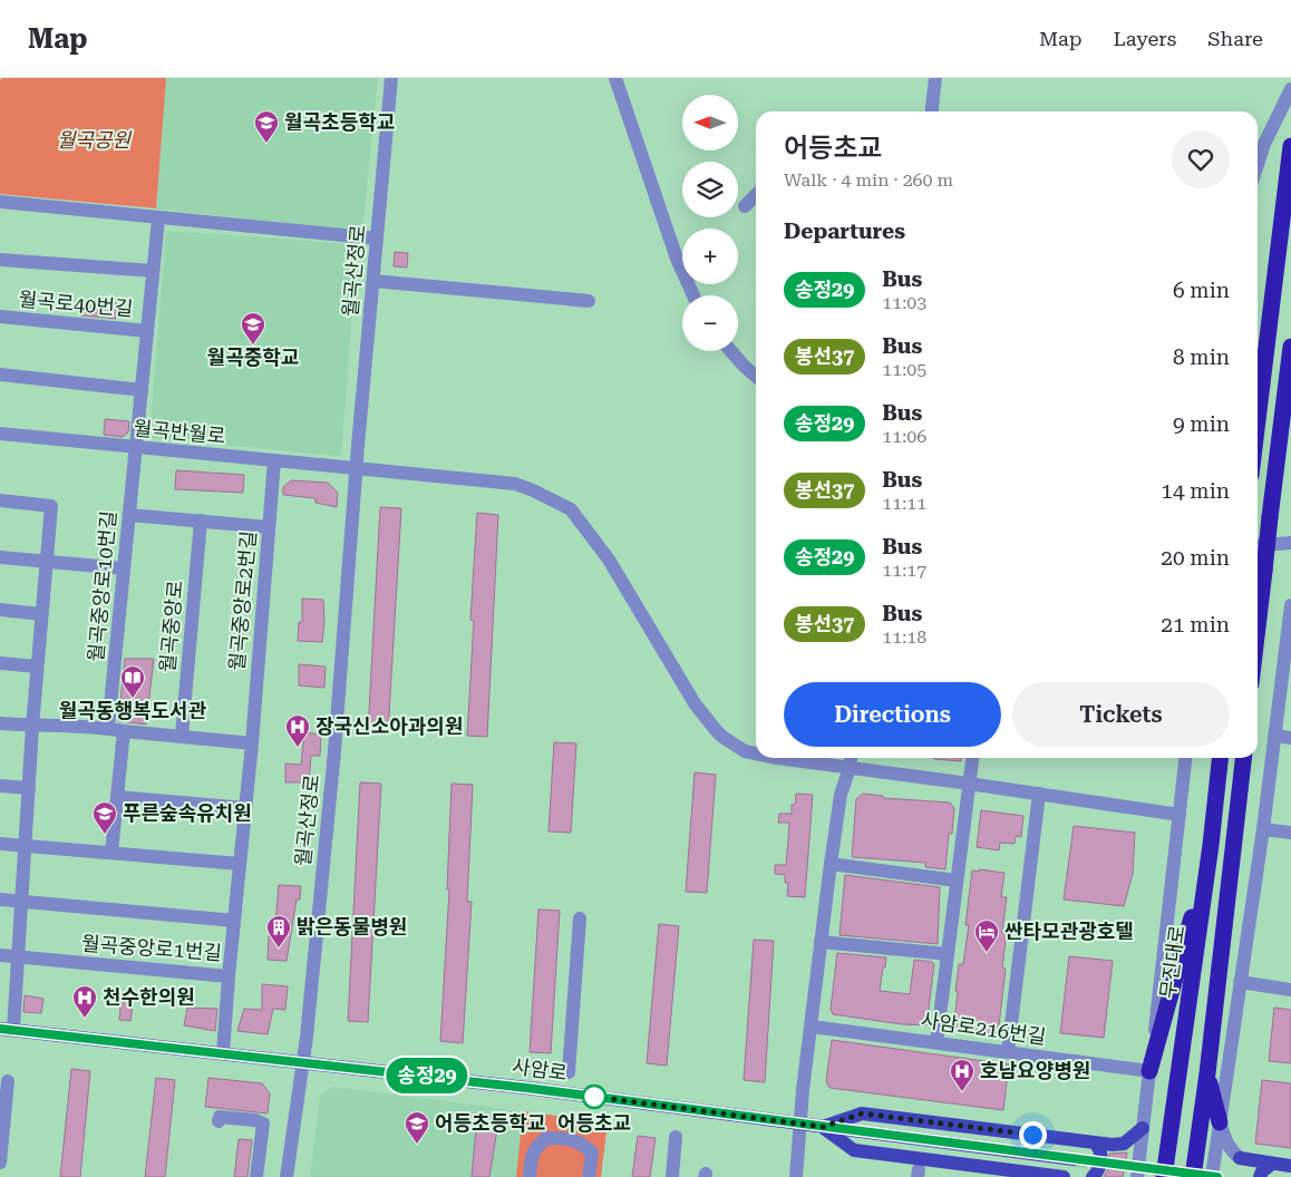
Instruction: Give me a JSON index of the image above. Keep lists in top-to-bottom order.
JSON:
{
  "streets": {
    "highway": ["무진대로"],
    "main road": ["사암로"],
    "street": [
      "월곡산정로",
      "월곡로40번길",
      "월곡반월로",
      "월곡중앙로10번길",
      "월곡중앙로2번길",
      "월곡중앙로",
      "월곡중앙로1번길",
      "사암로216번길"
    ]
  },
  "crossings": [
    ["월곡산정로", "월곡반월로"],
    ["월곡산정로", "사암로"],
    ["월곡로40번길", "월곡중앙로10번길"],
    ["월곡반월로", "월곡중앙로10번길"],
    ["월곡반월로", "월곡중앙로2번길"],
    ["월곡중앙로2번길", "월곡중앙로1번길"],
    ["무진대로", "사암로216번길"]
  ],
  "parks": ["월곡공원"],
  "places": {
    "school or university": [
      "월곡초등학교",
      "월곡중학교",
      "푸른숲속유치원",
      "어등초등학교"
    ],
    "library": ["월곡동행복도서관"],
    "hospital": ["장국신소아과의원", "천수한의원", "호남요양병원"],
    "building": ["밝은동물병원"],
    "hotel": ["싼타모관광호텔"],
    "other": ["어등초교"]
  },
  "lines": ["bus line 송정29"],
  "north": "left",
  "page": {
    "header": "Map",
    "nav": ["Map", "Layers", "Share"],
    "on_map": "송정29",
    "map_buttons": ["+", "−"],
    "heading": [
      ["어등초교", "Walk · 4 min · 260 m"],
      "Departures"
    ],
    "list": [
      {
        "mark": "송정29",
        "name": "Bus",
        "note": "11:03",
        "value": "6 min"
      },
      {
        "mark": "봉선37",
        "name": "Bus",
        "note": "11:05",
        "value": "8 min"
      },
      {
        "mark": "송정29",
        "name": "Bus",
        "note": "11:06",
        "value": "9 min"
      },
      {
        "mark": "봉선37",
        "name": "Bus",
        "note": "11:11",
        "value": "14 min"
      },
      {
        "mark": "송정29",
        "name": "Bus",
        "note": "11:17",
        "value": "20 min"
      },
      {
        "mark": "봉선37",
        "name": "Bus",
        "note": "11:18",
        "value": "21 min"
      }
    ],
    "buttons": ["Directions", "Tickets"]
  }
}
